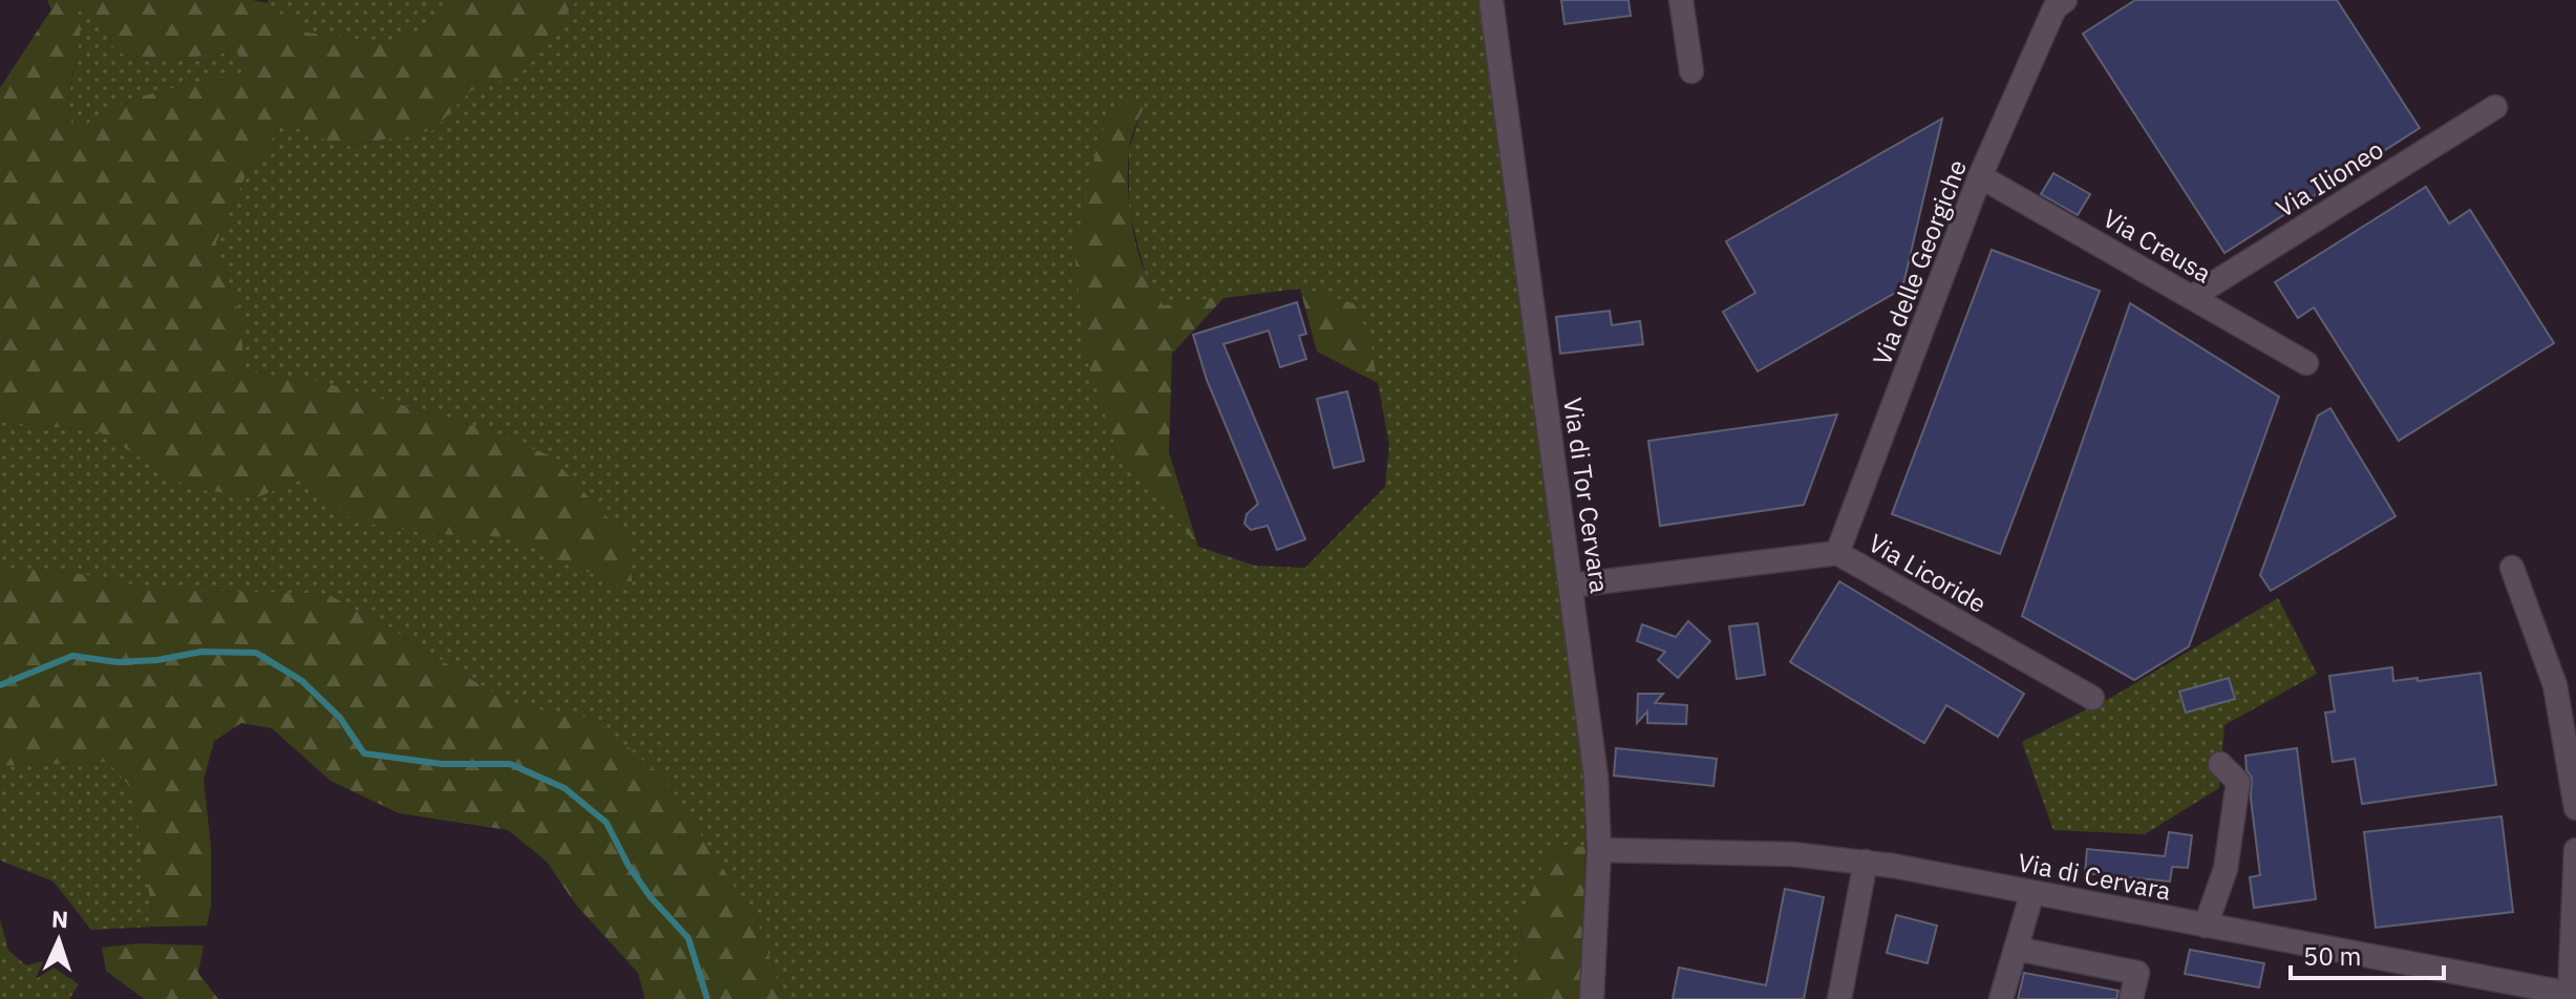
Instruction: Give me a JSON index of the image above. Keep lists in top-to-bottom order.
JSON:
{
  "streets": {
    "street": [
      "Via Ilioneo",
      "Via Creusa",
      "Via delle Georgiche",
      "Via di Tor Cervara",
      "Via Licoride",
      "Via di Cervara"
    ]
  },
  "crossings": [
    ["Via Ilioneo", "Via Creusa"],
    ["Via Creusa", "Via delle Georgiche"],
    ["Via delle Georgiche", "Via Licoride"],
    ["Via di Tor Cervara", "Via Licoride"],
    ["Via di Tor Cervara", "Via di Cervara"]
  ],
  "scale_bar": "50 m",
  "north": "top"
}
